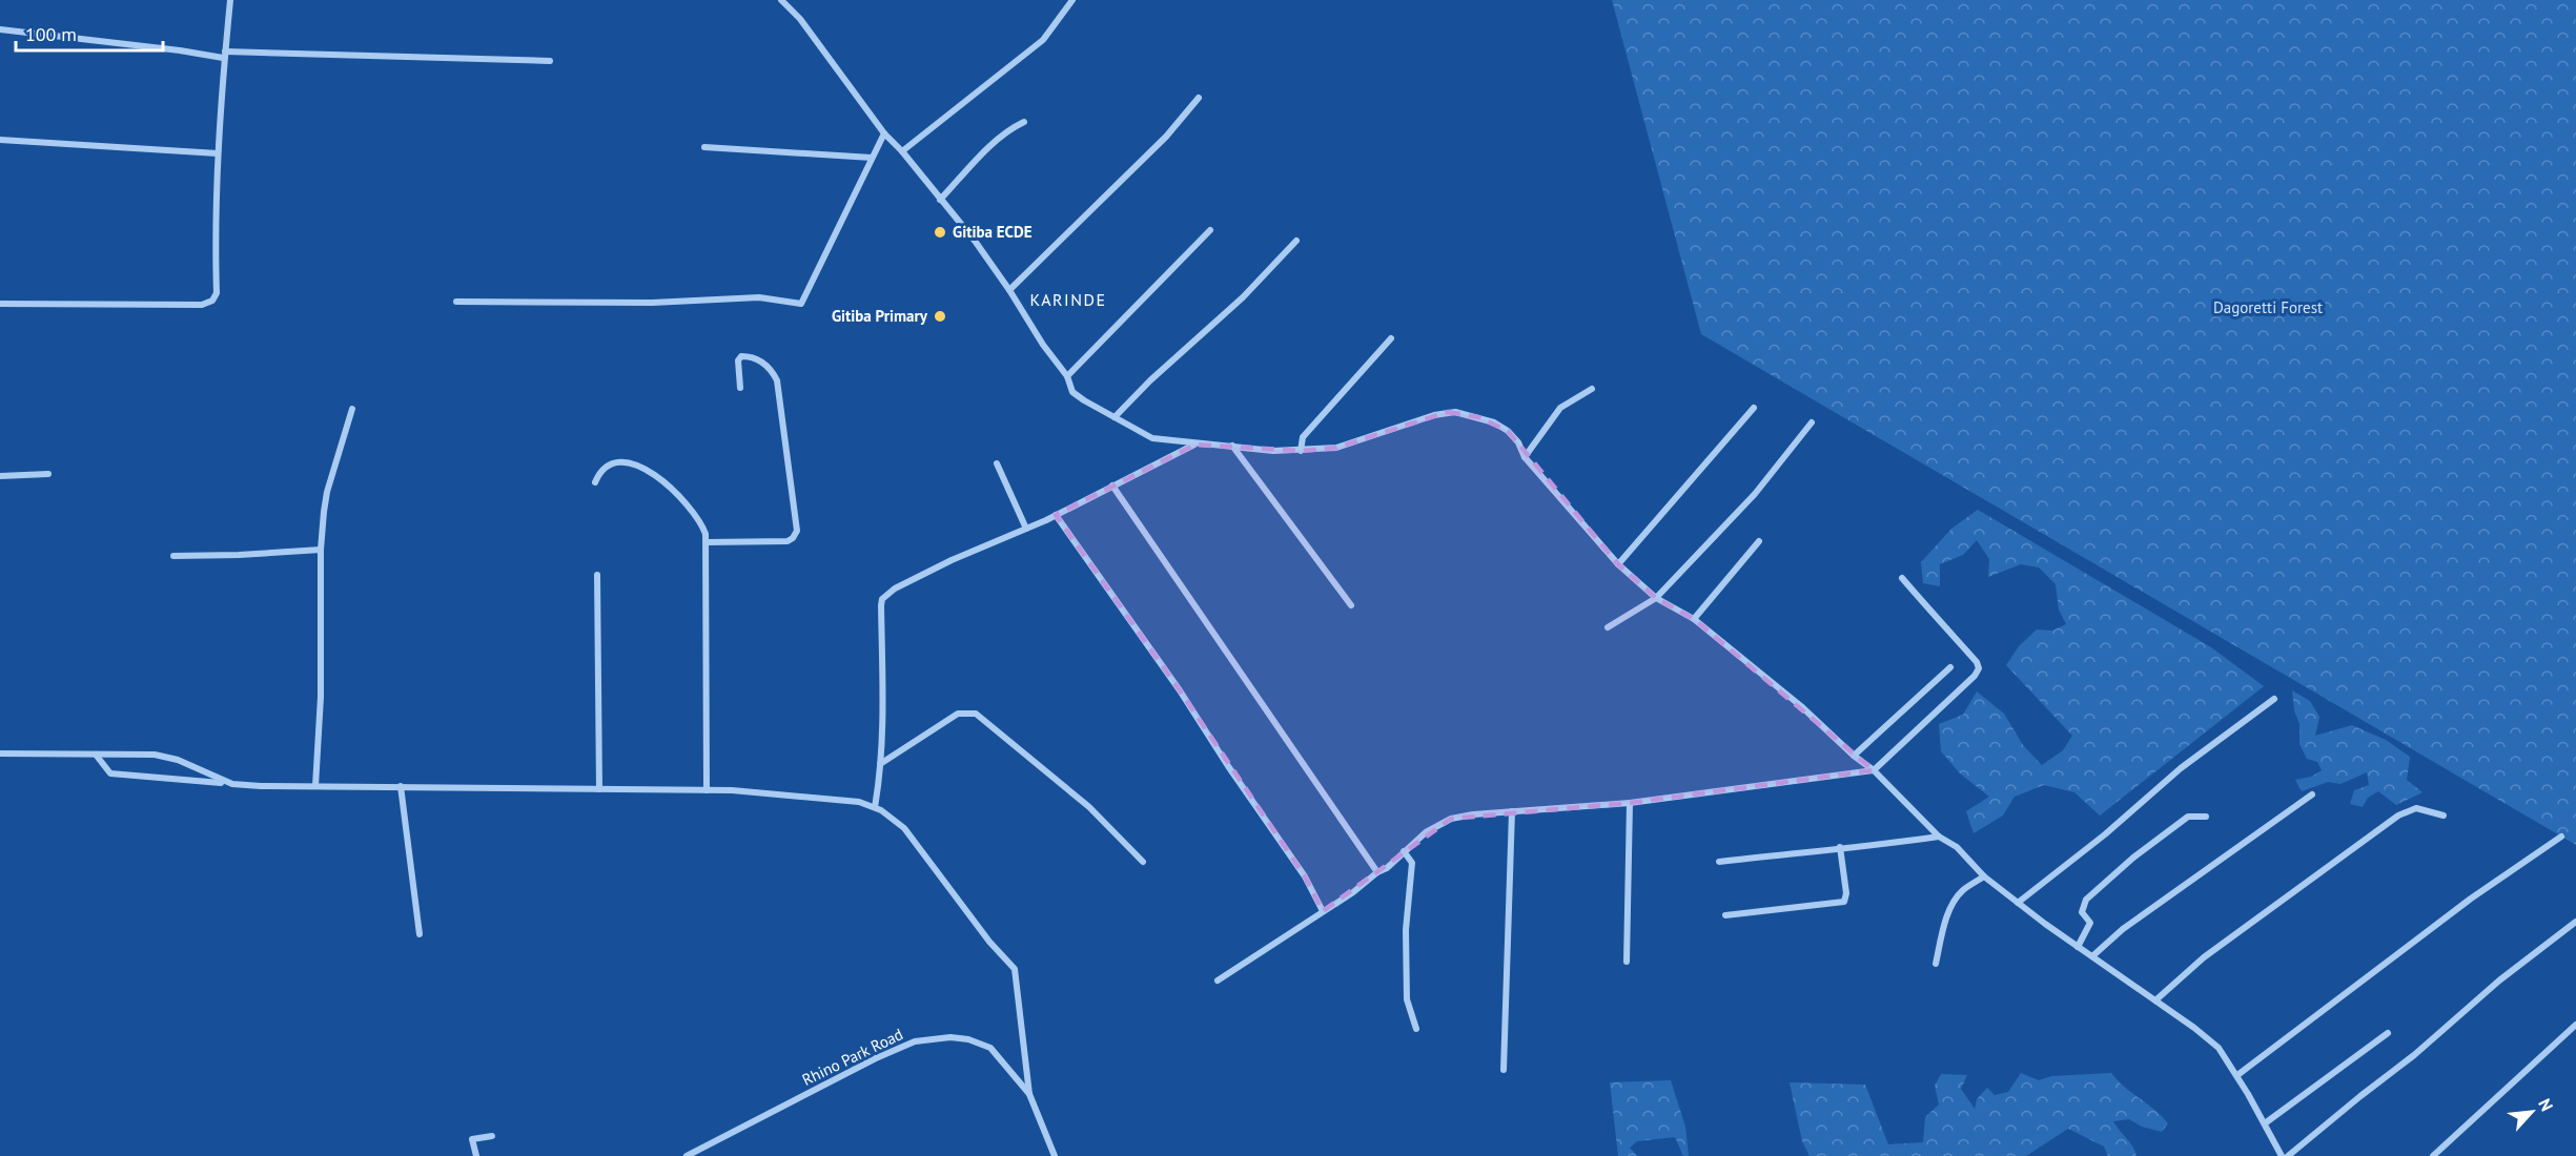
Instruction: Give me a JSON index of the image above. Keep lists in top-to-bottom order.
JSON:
{
  "streets": {
    "street": ["Rhino Park Road"]
  },
  "districts": ["KARINDE"],
  "parks": ["Dagoretti Forest"],
  "places": ["Gitiba ECDE", "Gitiba Primary"],
  "scale_bar": "100 m",
  "north": "top right"
}
